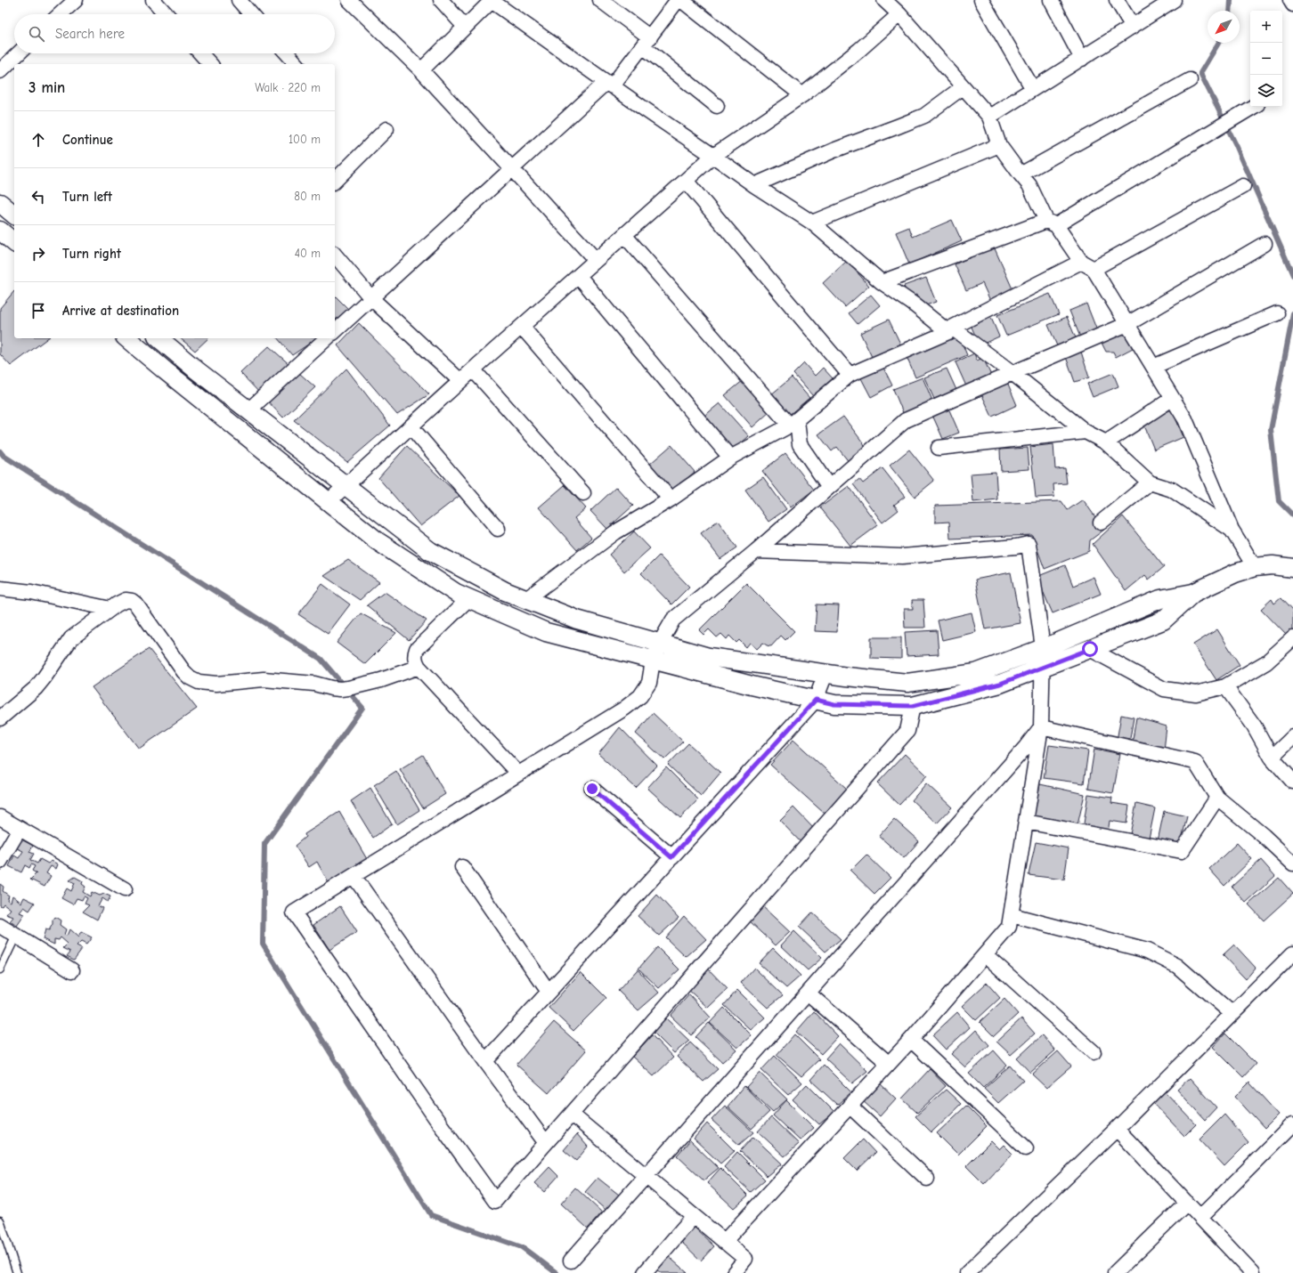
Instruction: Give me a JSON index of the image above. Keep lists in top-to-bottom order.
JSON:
{
  "north": "bottom left",
  "page": {
    "map_buttons": ["+", "−"],
    "search": "Search here",
    "heading": ["3 min", "Walk · 220 m"],
    "list": [
      ["Continue", "100 m"],
      ["Turn left", "80 m"],
      ["Turn right", "40 m"],
      "Arrive at destination"
    ]
  }
}
